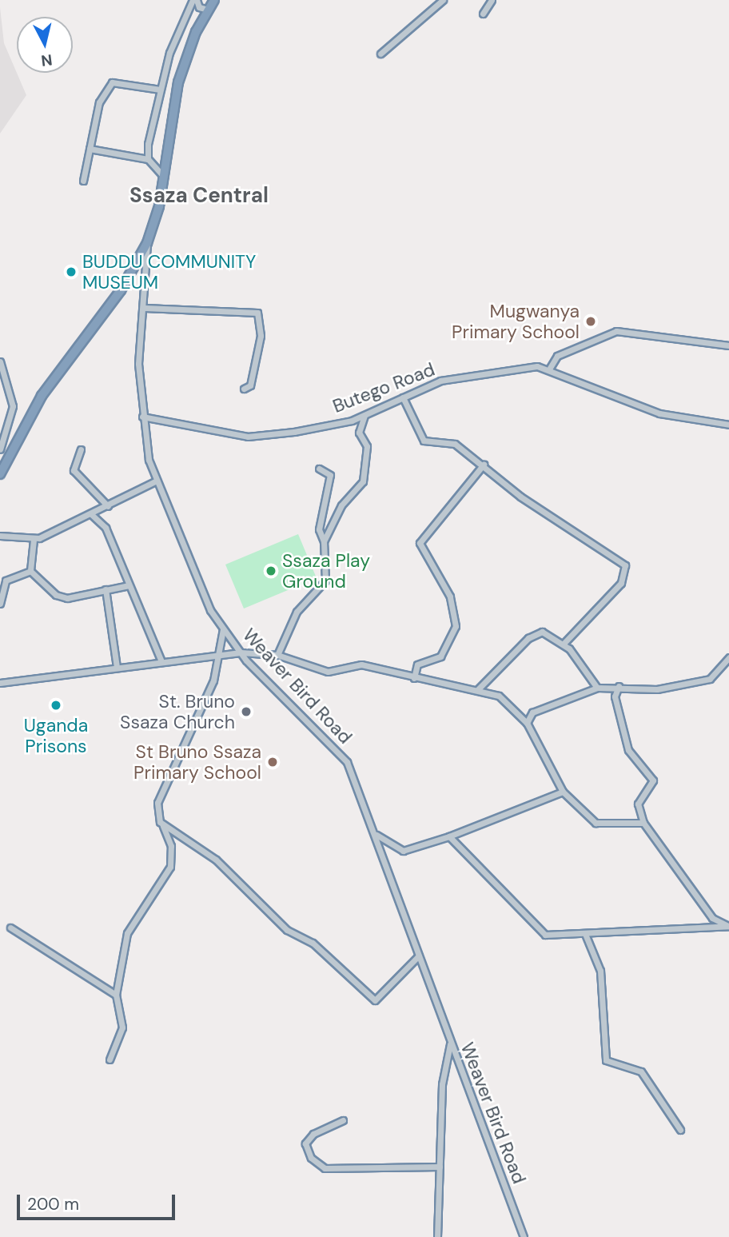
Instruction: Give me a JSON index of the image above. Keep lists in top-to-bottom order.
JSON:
{
  "streets": {
    "street": ["Butego Road", "Weaver Bird Road"]
  },
  "crossings": [
    ["Butego Road", "Weaver Bird Road"]
  ],
  "districts": ["Ssaza Central"],
  "places": [
    "BUDDU COMMUNITY MUSEUM",
    "Mugwanya Primary School",
    "Ssaza Play Ground",
    "Uganda Prisons",
    "St. Bruno Ssaza Church",
    "St Bruno Ssaza Primary School"
  ],
  "scale_bar": "200 m",
  "north": "bottom"
}
